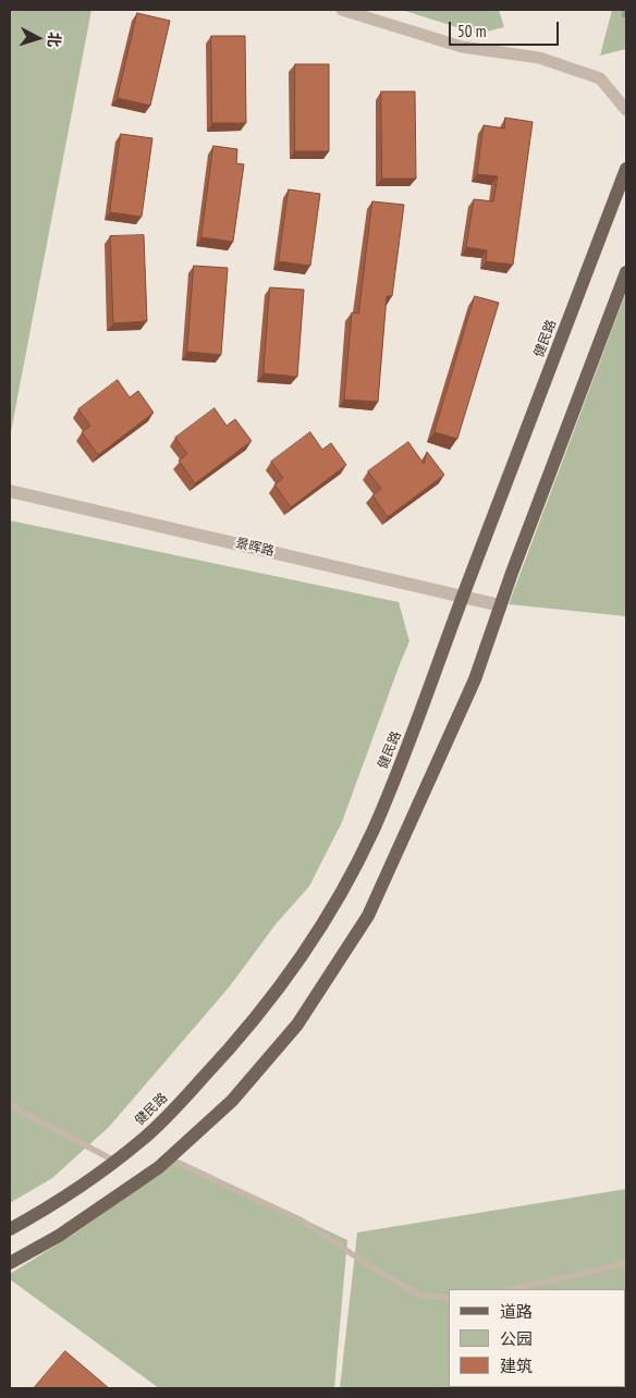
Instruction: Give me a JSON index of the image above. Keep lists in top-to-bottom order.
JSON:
{
  "streets": {
    "main road": ["健民路"],
    "street": ["景晖路"]
  },
  "crossings": [
    ["健民路", "景晖路"]
  ],
  "legend": ["道路", "公园", "建筑"],
  "scale_bar": "50 m",
  "north": "right"
}
